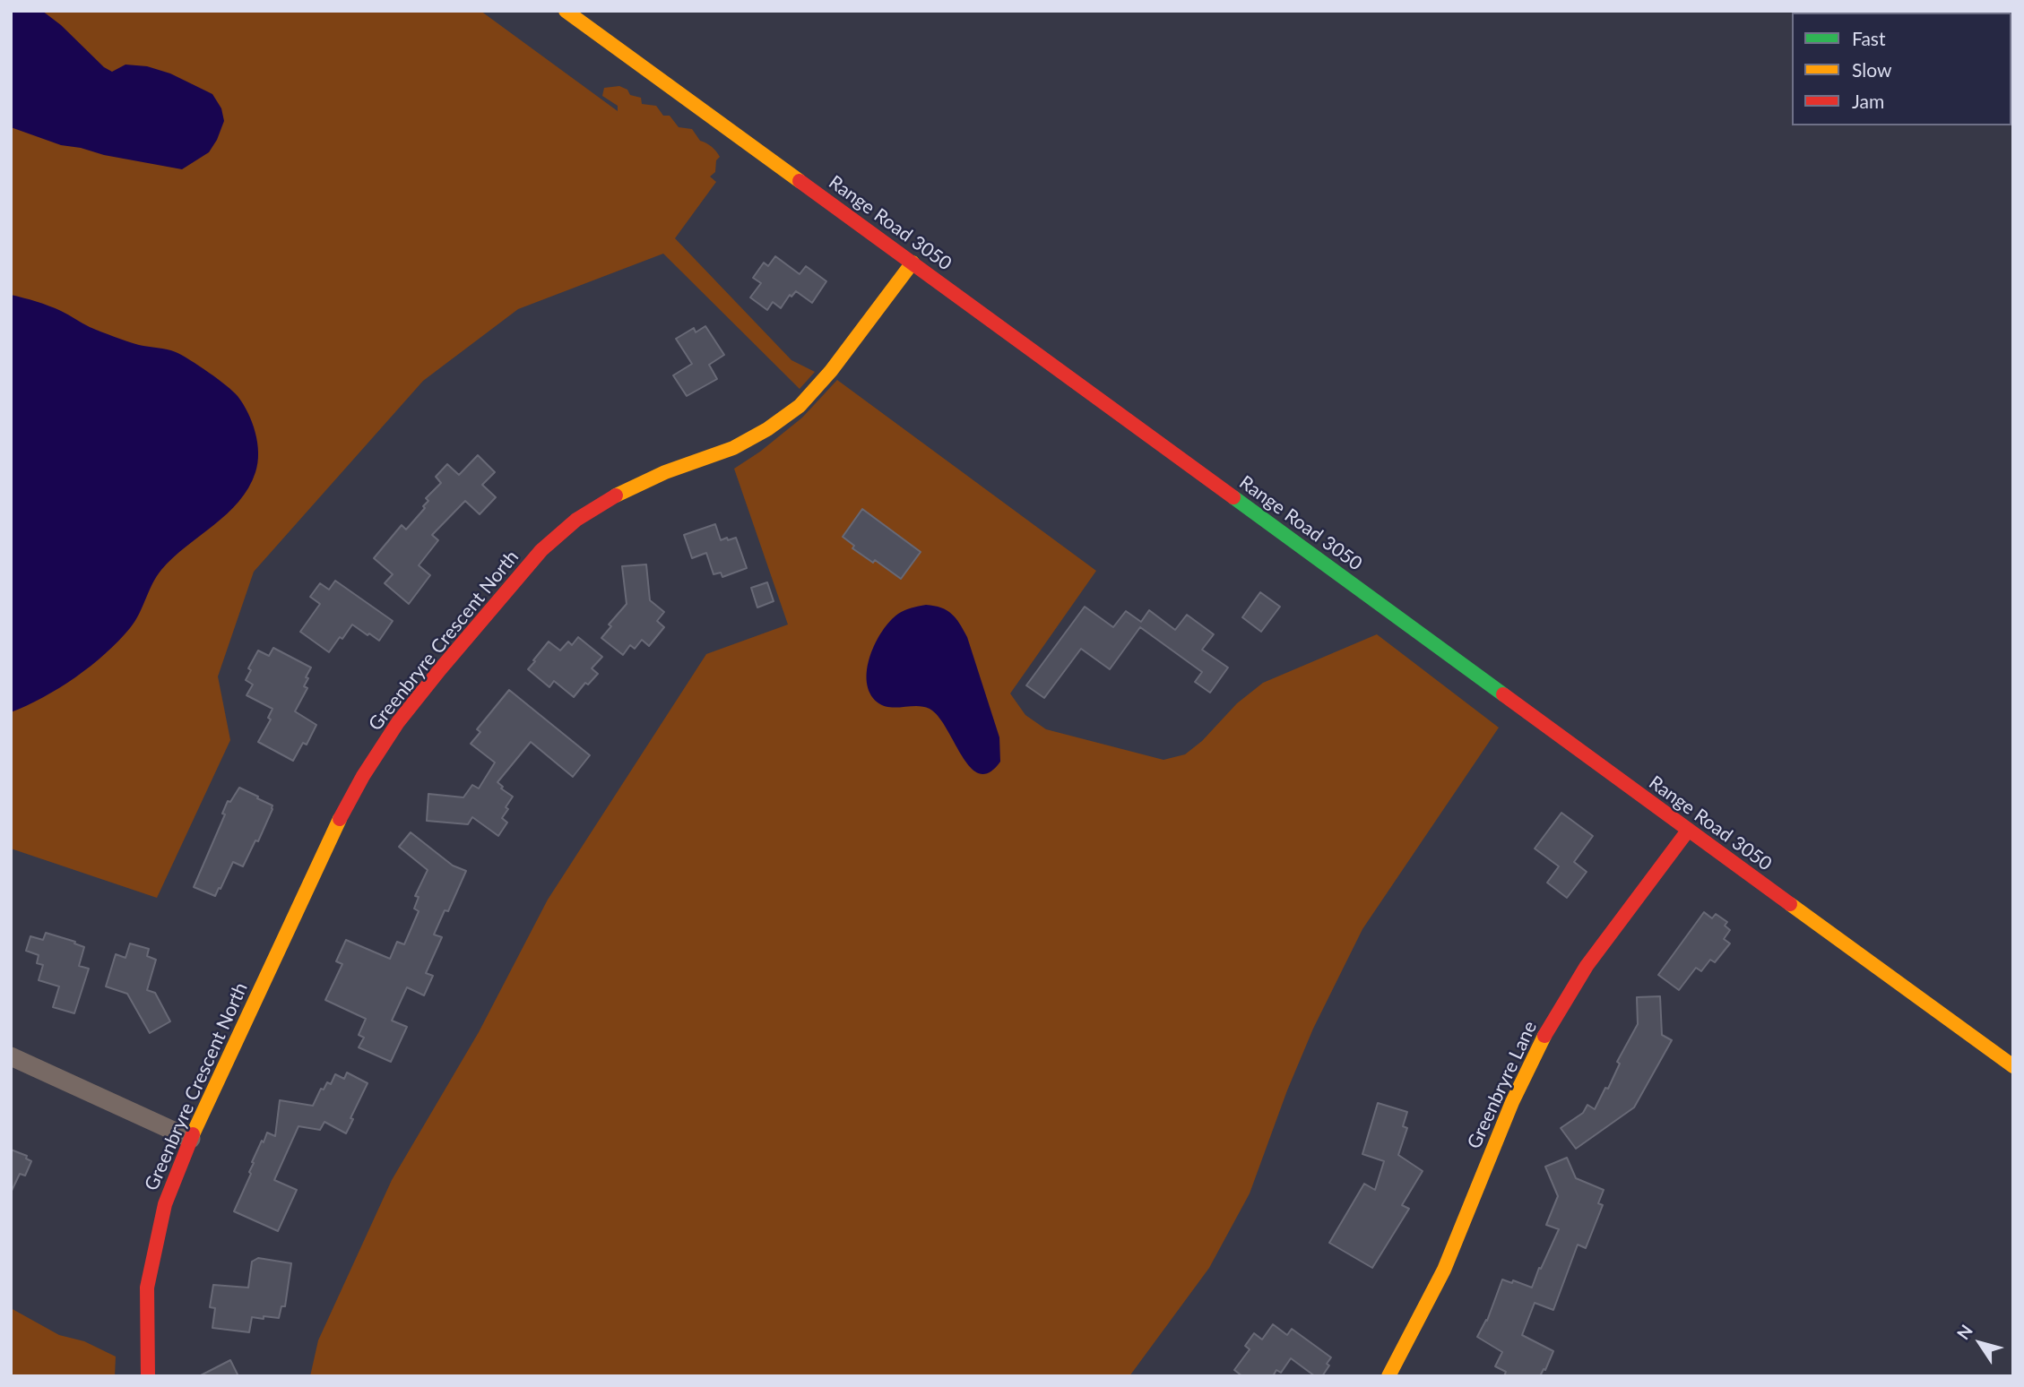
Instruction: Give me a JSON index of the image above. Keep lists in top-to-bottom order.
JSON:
{
  "streets": {
    "street": ["Range Road 3050", "Greenbryre Crescent North", "Greenbryre Lane"]
  },
  "crossings": [
    ["Range Road 3050", "Greenbryre Crescent North"],
    ["Range Road 3050", "Greenbryre Lane"]
  ],
  "legend": ["Fast", "Slow", "Jam"],
  "north": "top left"
}
